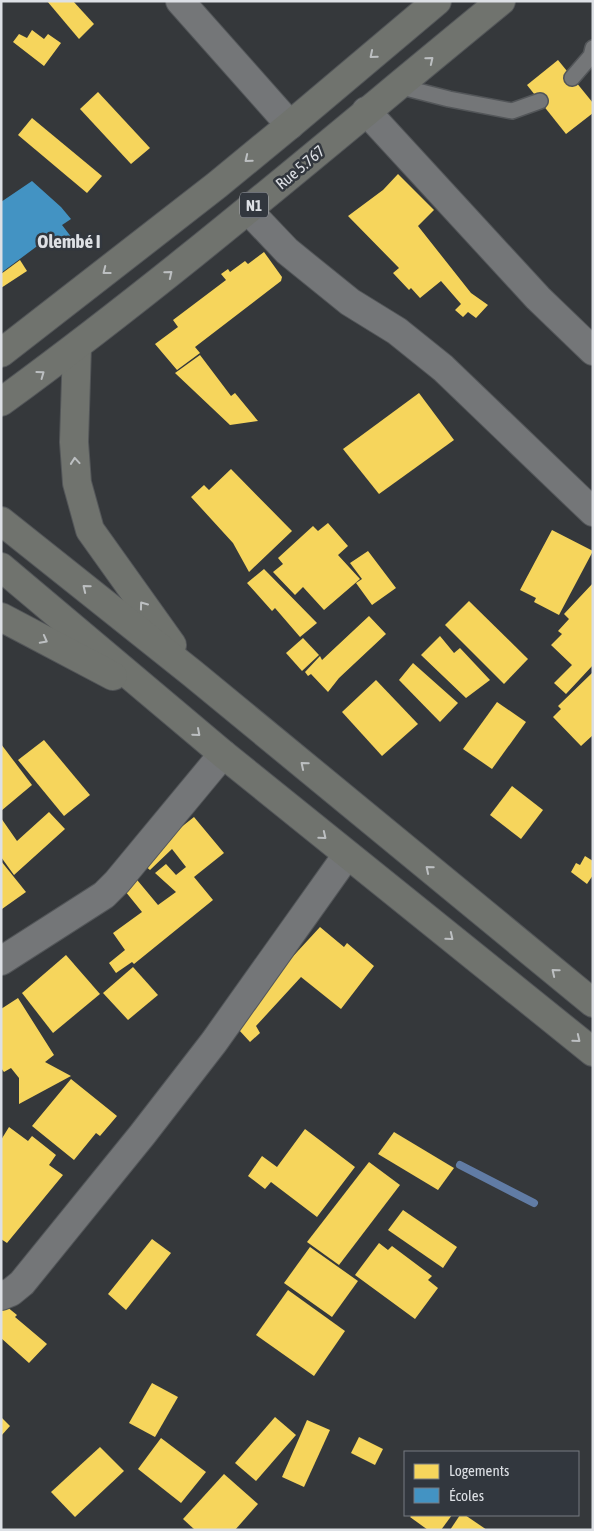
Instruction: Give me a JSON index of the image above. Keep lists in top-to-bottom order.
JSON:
{
  "streets": {
    "highway": ["Rue 5.767", "N1"]
  },
  "districts": ["Olembé I"],
  "legend": ["Logements", "Écoles"]
}
